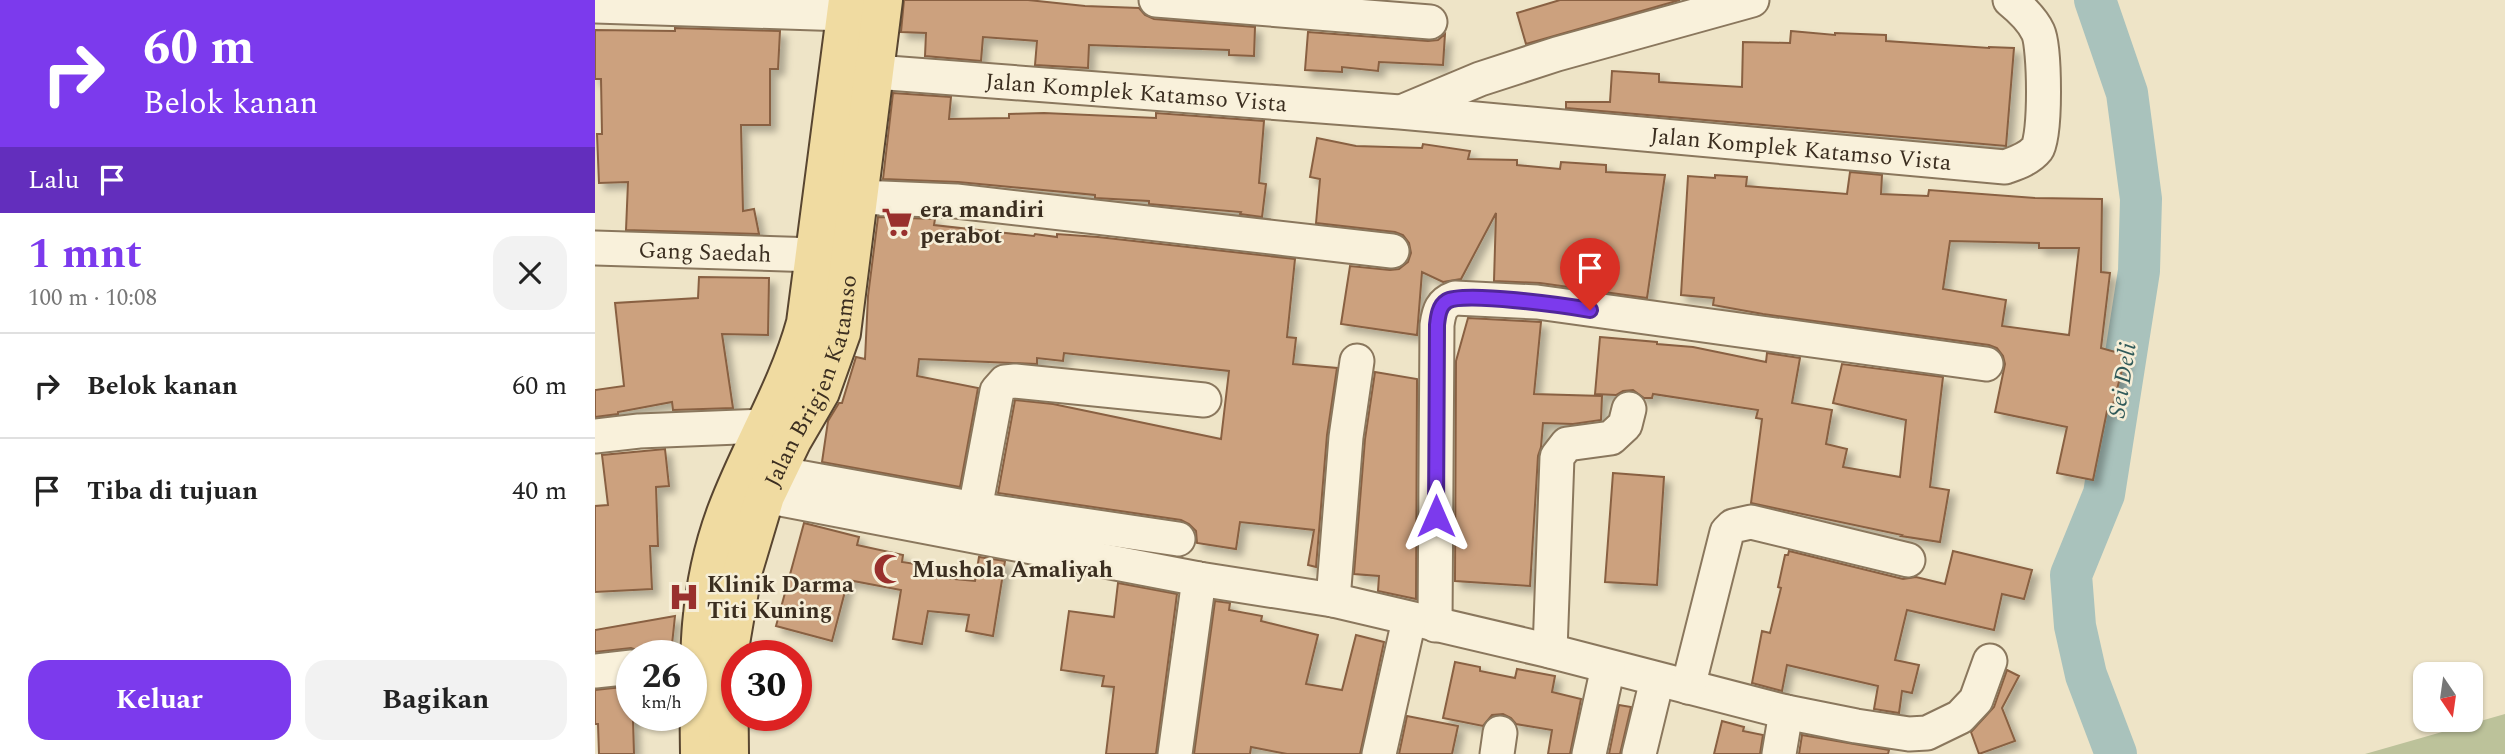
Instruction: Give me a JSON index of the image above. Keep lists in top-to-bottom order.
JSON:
{
  "streets": {
    "main road": ["Jalan Brigjen Katamso"],
    "street": ["Jalan Komplek Katamso Vista", "Gang Saedah"]
  },
  "crossings": [
    ["Jalan Komplek Katamso Vista", "Jalan Brigjen Katamso"],
    ["Gang Saedah", "Jalan Brigjen Katamso"]
  ],
  "water": ["Sei Deli"],
  "places": {
    "supermarket": ["era mandiri perabot"],
    "mosque": ["Mushola Amaliyah"],
    "hospital": ["Klinik Darma Titi Kuning"]
  },
  "north": "bottom",
  "page": {
    "turn": ["60 m", "Belok kanan"],
    "then": "Lalu",
    "heading": ["1 mnt", "100 m · 10:08"],
    "list": [
      {
        "name": "Belok kanan",
        "value": "60 m"
      },
      {
        "name": "Tiba di tujuan",
        "value": "40 m"
      }
    ],
    "speed": "26 km/h",
    "limit": "30",
    "buttons": ["Keluar", "Bagikan"]
  }
}
